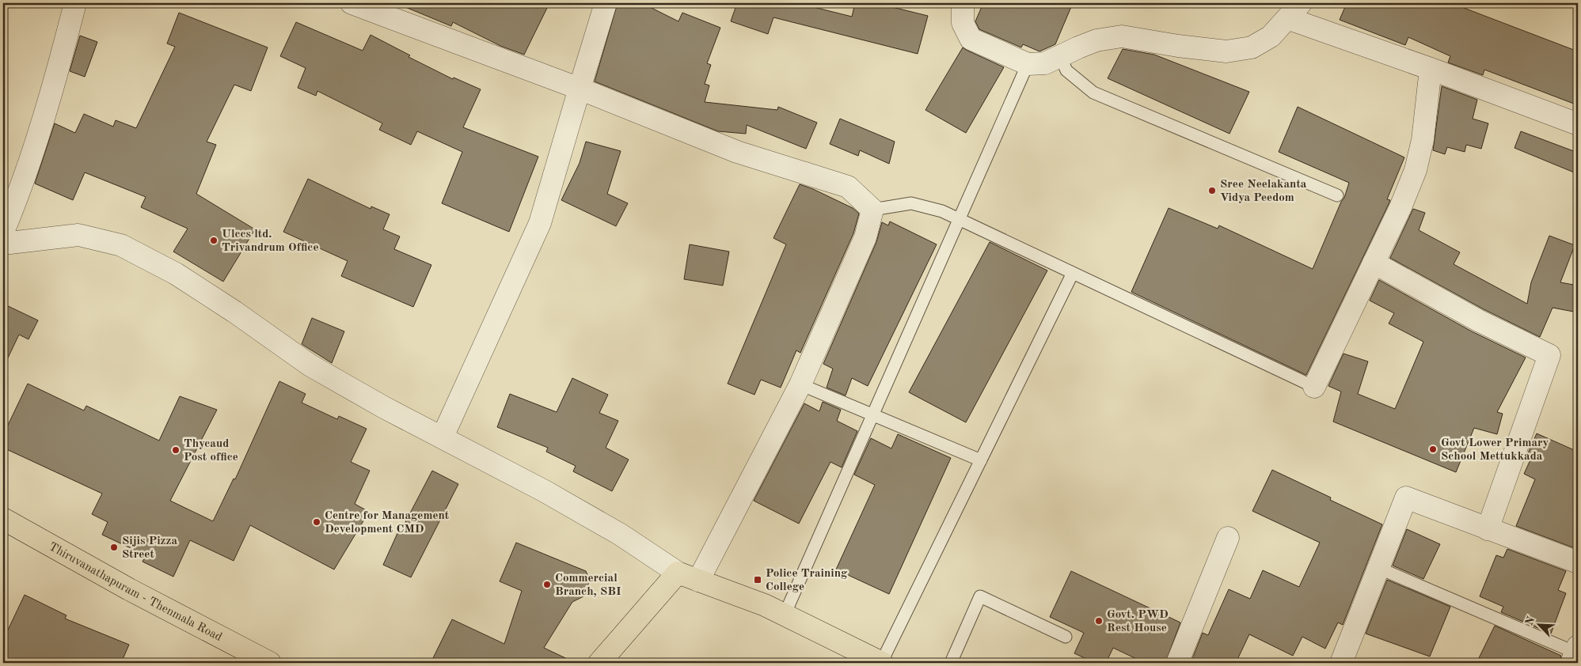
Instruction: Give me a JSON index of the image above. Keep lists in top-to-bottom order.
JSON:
{
  "streets": {
    "main road": ["Thiruvanathapuram - Thenmala Road"]
  },
  "places": {
    "other": [
      "Sree Neelakanta Vidya Peedom",
      "Ulccs ltd. Trivandrum Office",
      "Govt Lower Primary School Mettukkada",
      "Thycaud Post office",
      "Centre for Management Development CMD",
      "Sijis Pizza Street",
      "Commercial Branch, SBI",
      "Govt. PWD Rest House"
    ],
    "transit": ["Police Training College"]
  },
  "north": "top left"
}
